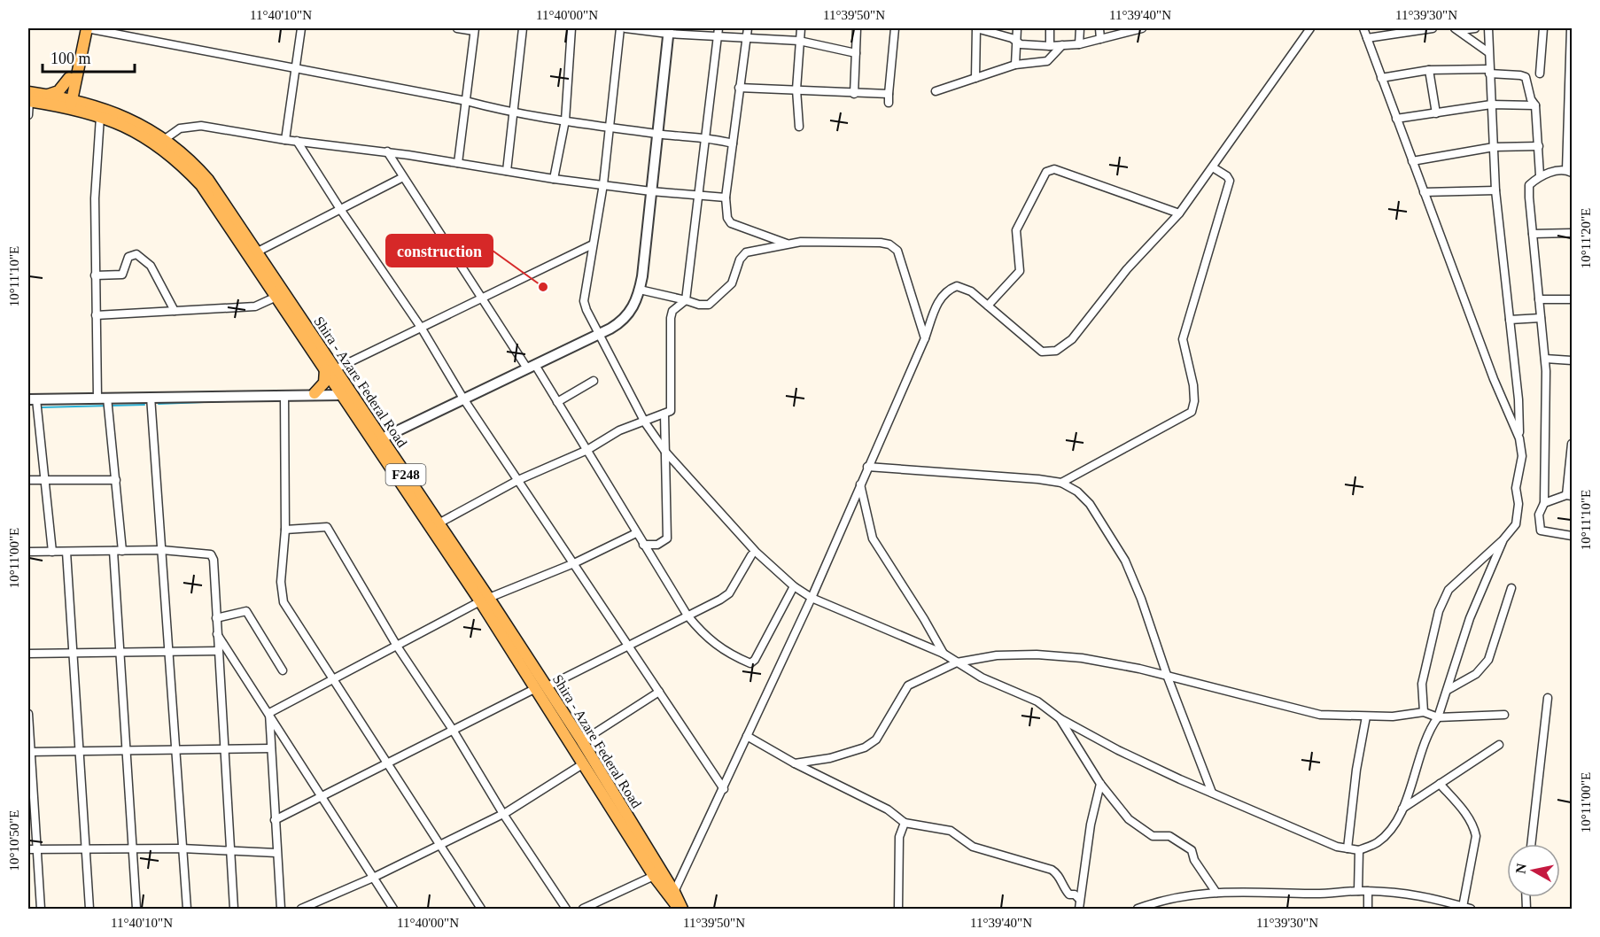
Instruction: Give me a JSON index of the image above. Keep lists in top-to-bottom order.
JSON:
{
  "streets": {
    "main road": ["Shira - Azare Federal Road", "F248"]
  },
  "places": ["construction"],
  "scale_bar": "100 m",
  "north": "left",
  "coordinates": [
    "11°40'10\"N",
    "11°40'00\"N",
    "11°39'50\"N",
    "11°39'40\"N",
    "11°39'30\"N",
    "10°11'20\"E",
    "10°11'10\"E",
    "10°11'00\"E",
    "10°10'50\"E"
  ]
}
